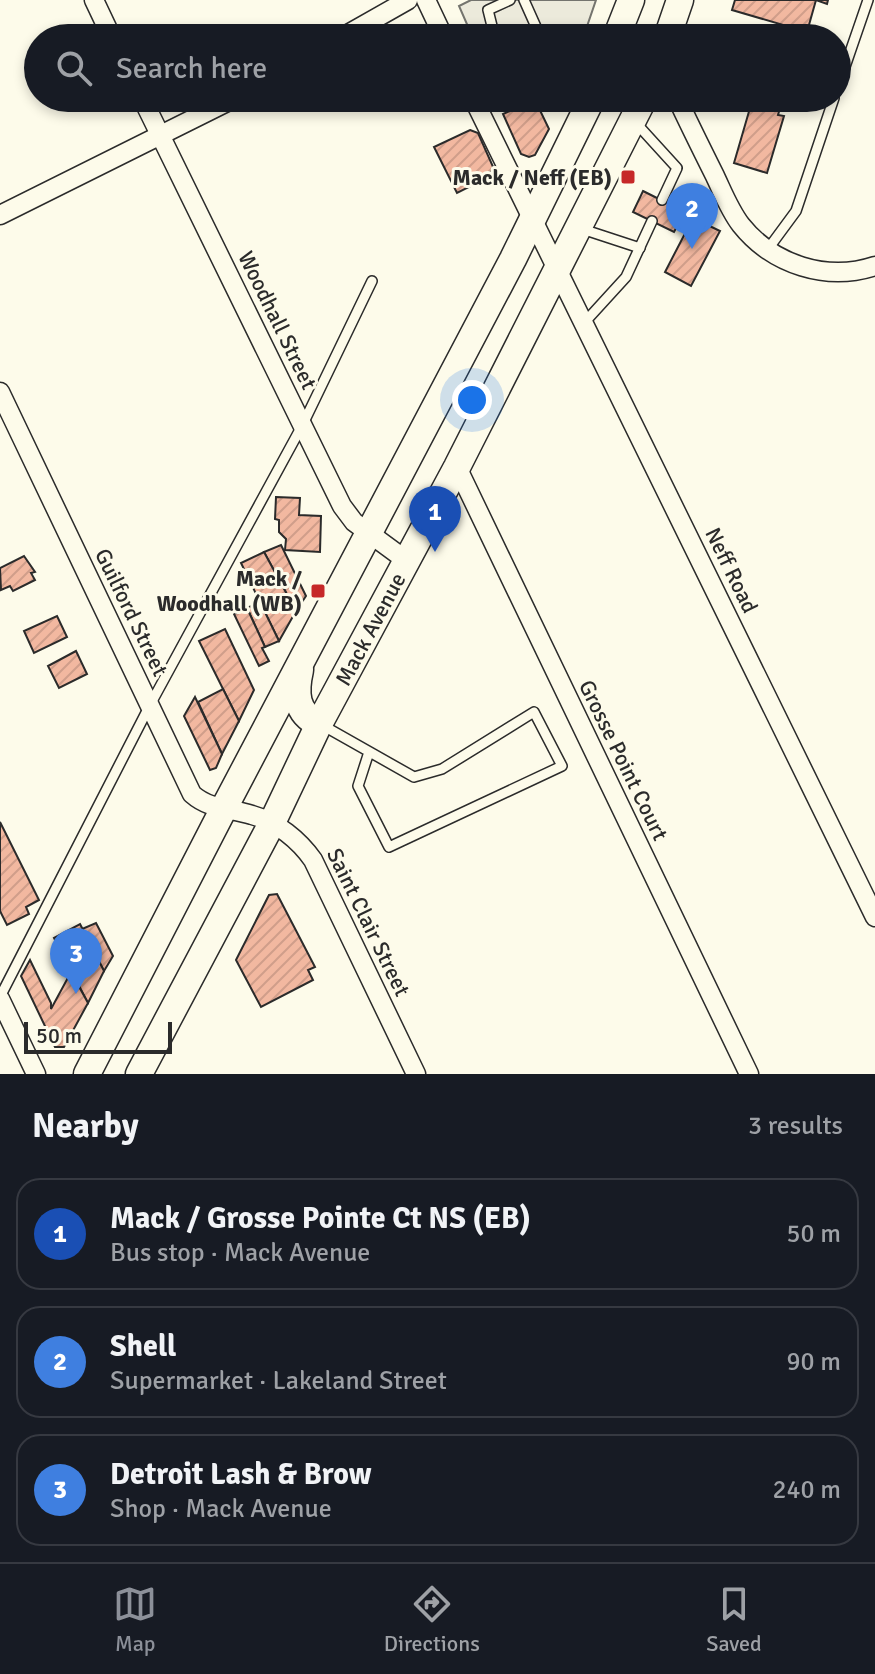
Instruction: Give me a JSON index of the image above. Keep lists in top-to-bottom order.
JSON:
{
  "streets": {
    "main road": ["Mack Avenue"],
    "street": [
      "Woodhall Street",
      "Neff Road",
      "Guilford Street",
      "Grosse Point Court",
      "Saint Clair Street"
    ]
  },
  "crossings": [
    ["Woodhall Street", "Mack Avenue"],
    ["Neff Road", "Mack Avenue"],
    ["Guilford Street", "Mack Avenue"],
    ["Guilford Street", "Saint Clair Street"],
    ["Mack Avenue", "Grosse Point Court"],
    ["Mack Avenue", "Saint Clair Street"]
  ],
  "places": {
    "transit": ["Mack / Neff (EB)", "Mack / Woodhall (WB)"]
  },
  "scale_bar": "50 m",
  "page": {
    "search": "Search here",
    "pins": ["2", "1", "3"],
    "scale": "50 m",
    "heading": ["Nearby", "3 results"],
    "list": [
      {
        "mark": "1",
        "name": "Mack / Grosse Pointe Ct NS (EB)",
        "note": "Bus stop · Mack Avenue",
        "value": "50 m"
      },
      {
        "mark": "2",
        "name": "Shell",
        "note": "Supermarket · Lakeland Street",
        "value": "90 m"
      },
      {
        "mark": "3",
        "name": "Detroit Lash & Brow",
        "note": "Shop · Mack Avenue",
        "value": "240 m"
      }
    ],
    "nav": ["Map", "Directions", "Saved"]
  }
}
